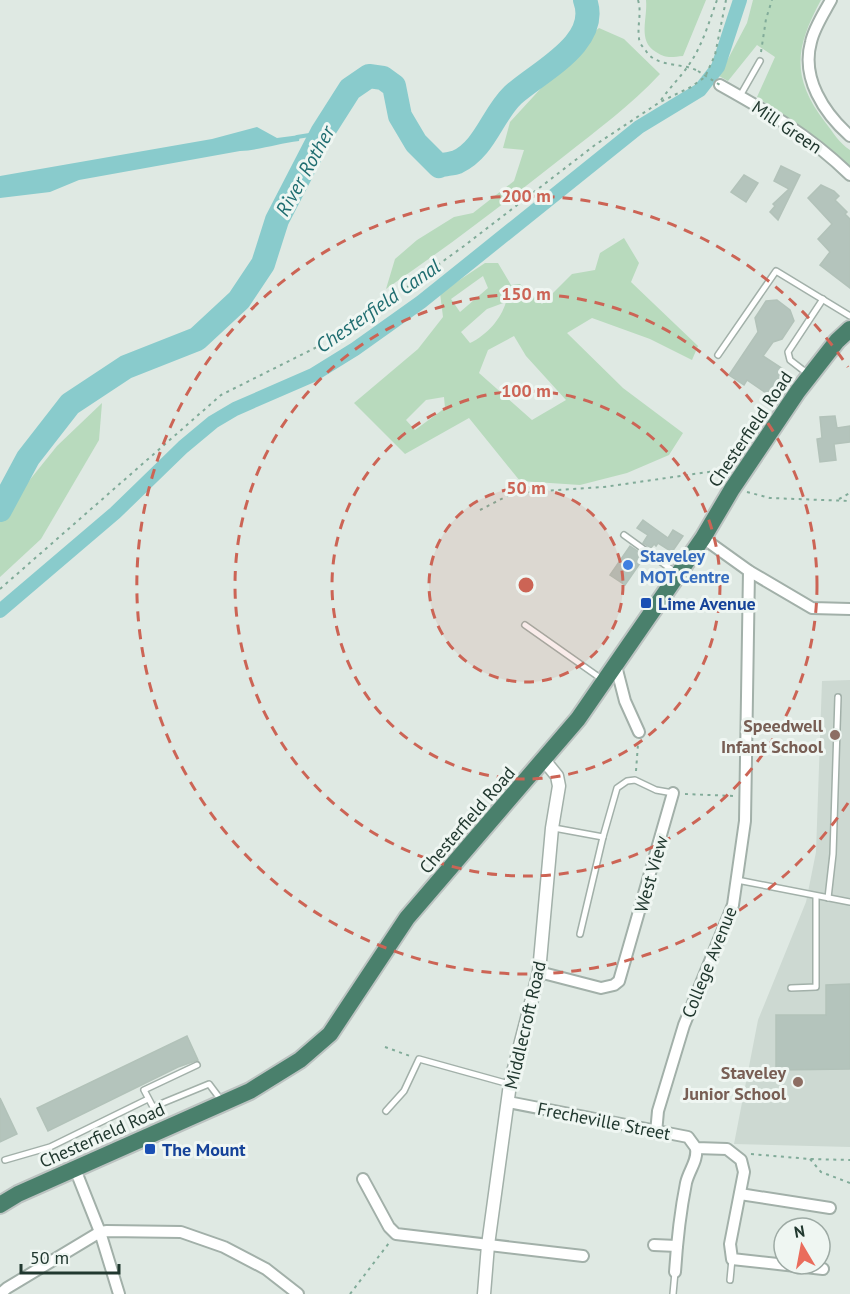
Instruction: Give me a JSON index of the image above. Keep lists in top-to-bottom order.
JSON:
{
  "streets": {
    "highway": ["Chesterfield Road"],
    "street": [
      "Mill Green",
      "West View",
      "College Avenue",
      "Middlecroft Road",
      "Frecheville Street"
    ]
  },
  "crossings": [
    ["Chesterfield Road", "Middlecroft Road"],
    ["West View", "Middlecroft Road"],
    ["College Avenue", "Frecheville Street"],
    ["Middlecroft Road", "Frecheville Street"]
  ],
  "water": ["River Rother", "Chesterfield Canal"],
  "places": {
    "other": ["Staveley MOT Centre", "Speedwell Infant School", "Staveley Junior School"],
    "transit": ["Lime Avenue", "The Mount"]
  },
  "scale_bar": "50 m",
  "north": "top",
  "rings": [
    "200 m",
    "150 m",
    "100 m",
    "50 m"
  ]
}
